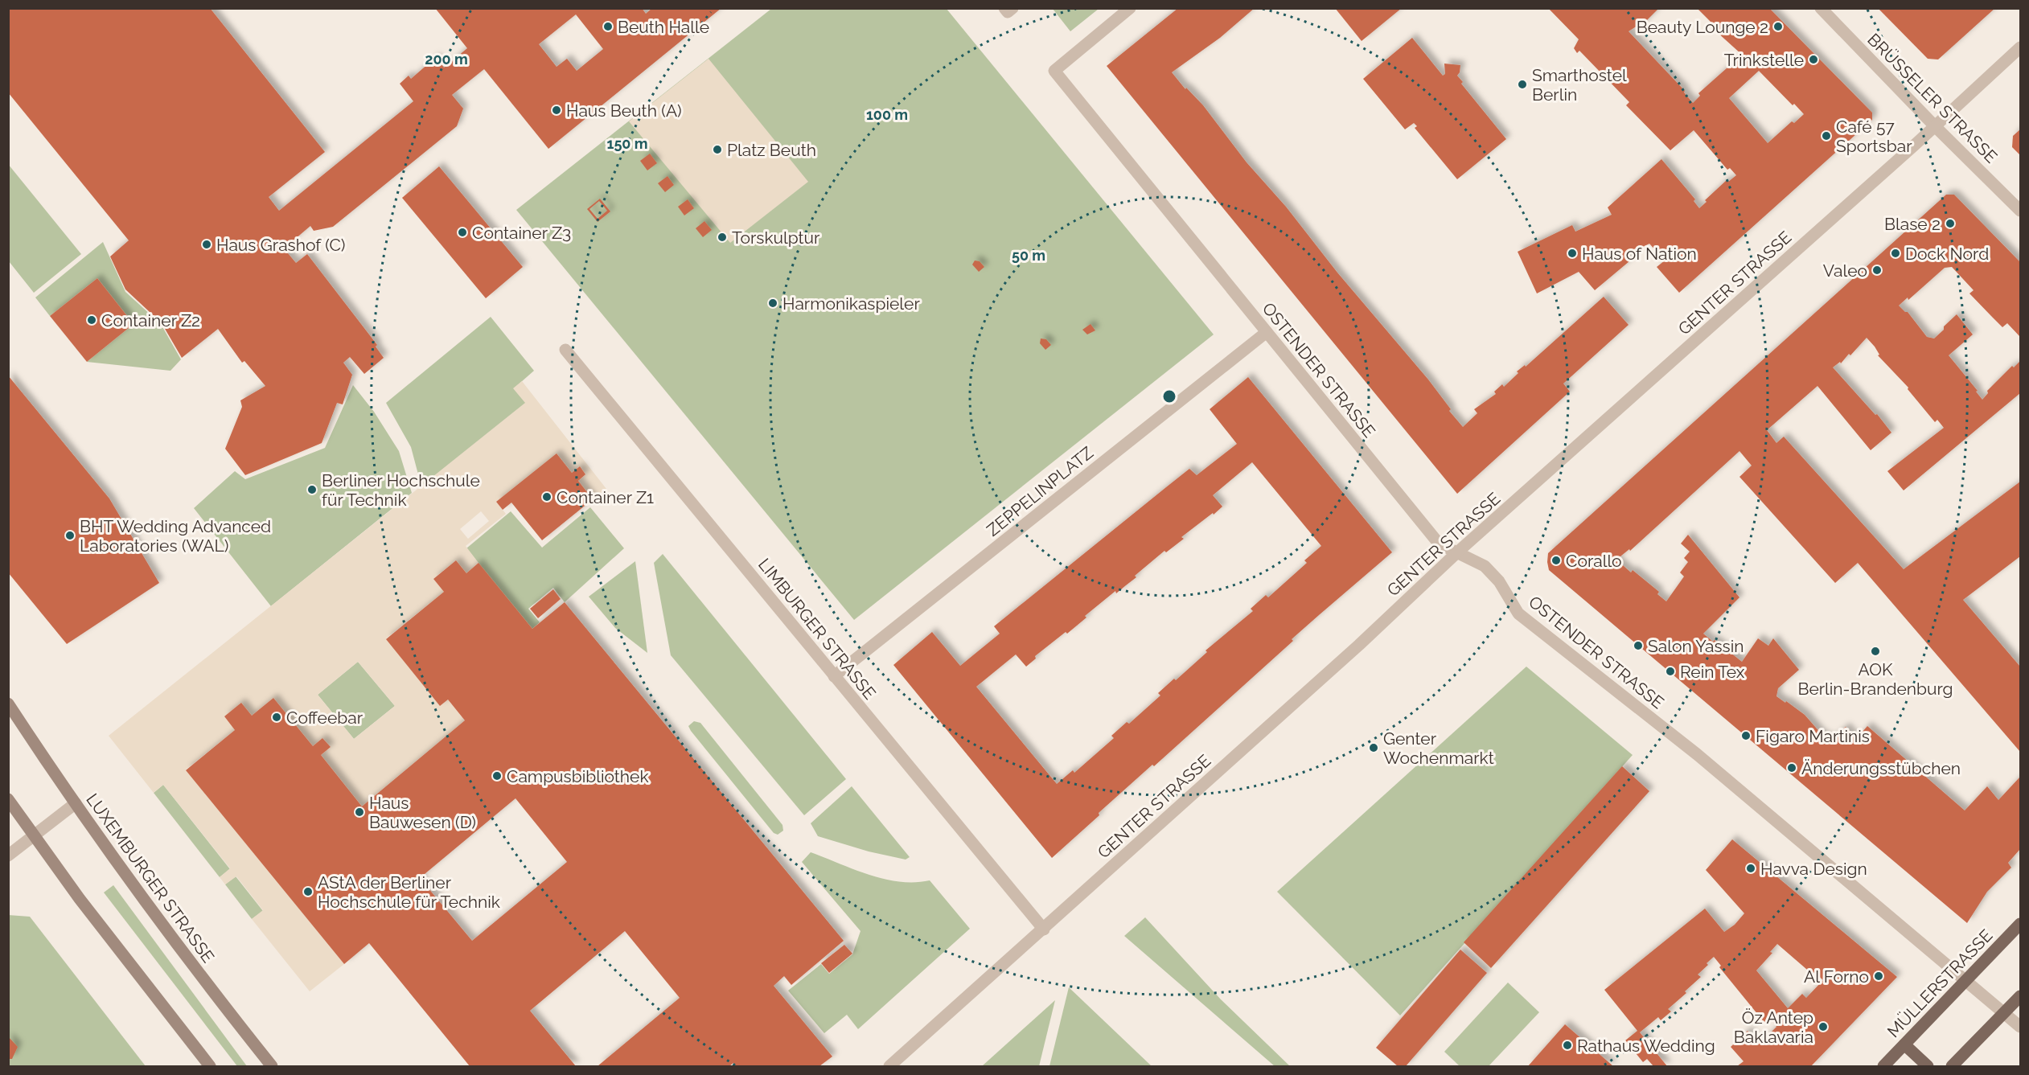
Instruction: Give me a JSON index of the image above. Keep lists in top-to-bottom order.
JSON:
{
  "streets": {
    "main road": ["LUXEMBURGER STRASSE", "MÜLLERSTRASSE"],
    "street": [
      "BRÜSSELER STRASSE",
      "GENTER STRASSE",
      "OSTENDER STRASSE",
      "ZEPPELINPLATZ",
      "LIMBURGER STRASSE"
    ]
  },
  "crossings": [
    ["BRÜSSELER STRASSE", "GENTER STRASSE"],
    ["GENTER STRASSE", "OSTENDER STRASSE"],
    ["GENTER STRASSE", "LIMBURGER STRASSE"],
    ["OSTENDER STRASSE", "ZEPPELINPLATZ"],
    ["OSTENDER STRASSE", "MÜLLERSTRASSE"],
    ["ZEPPELINPLATZ", "LIMBURGER STRASSE"]
  ],
  "places": [
    "Beuth Halle",
    "Beauty Lounge 2",
    "Trinkstelle",
    "Smarthostel Berlin",
    "Haus Beuth (A)",
    "Café 57 Sportsbar",
    "Platz Beuth",
    "Blase 2",
    "Container Z3",
    "Torskulptur",
    "Haus Grashof (C)",
    "Haus of Nation",
    "Dock Nord",
    "Valeo",
    "Harmonikaspieler",
    "Container Z2",
    "Berliner Hochschule für Technik",
    "Container Z1",
    "BHT Wedding Advanced Laboratories (WAL)",
    "Corallo",
    "Salon Yassin",
    "AOK Berlin-Brandenburg",
    "Rein Tex",
    "Coffeebar",
    "Figaro Martinis",
    "Genter Wochenmarkt",
    "Änderungsstübchen",
    "Campusbibliothek",
    "Haus Bauwesen (D)",
    "Havva Design",
    "AStA der Berliner Hochschule für Technik",
    "Al Forno",
    "Öz Antep Baklavaria",
    "Rathaus Wedding"
  ],
  "rings": [
    "200 m",
    "100 m",
    "150 m",
    "50 m"
  ]
}
